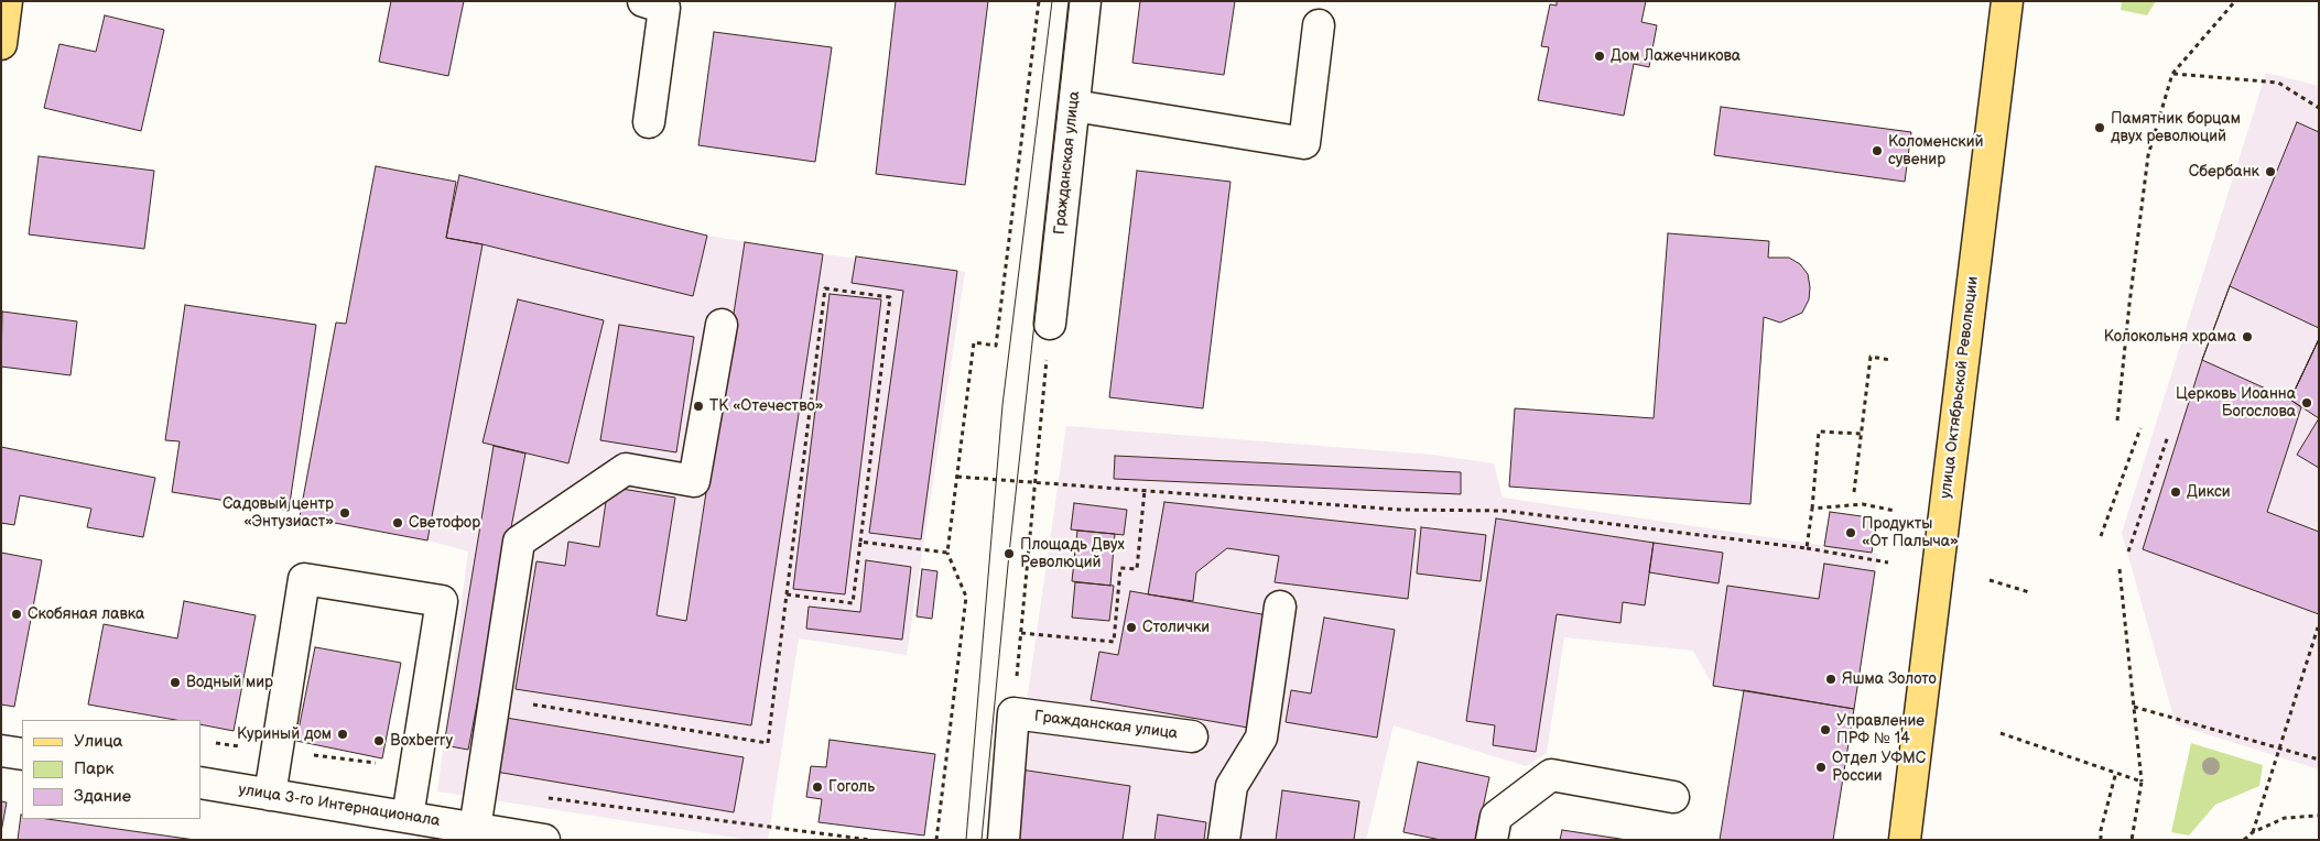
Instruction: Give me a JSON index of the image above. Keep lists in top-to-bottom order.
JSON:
{
  "streets": {
    "main road": ["улица Октябрьской Революции"],
    "street": ["Гражданская улица", "улица 3-го Интернационала"]
  },
  "places": [
    "Дом Лажечникова",
    "Памятник борцам двух революций",
    "Коломенский сувенир",
    "Сбербанк",
    "Колокольня храма",
    "Церковь Иоанна Богослова",
    "ТК «Отечество»",
    "Дикси",
    "Садовый центр «Энтузиаст»",
    "Светофор",
    "Продукты «От Палыча»",
    "Площадь Двух Революций",
    "Скобяная лавка",
    "Столички",
    "Яшма Золото",
    "Водный мир",
    "Управление ПРФ № 14",
    "Куриный дом",
    "Boxberry",
    "Отдел УФМС России",
    "Гоголь"
  ],
  "legend": ["Улица", "Парк", "Здание"]
}
